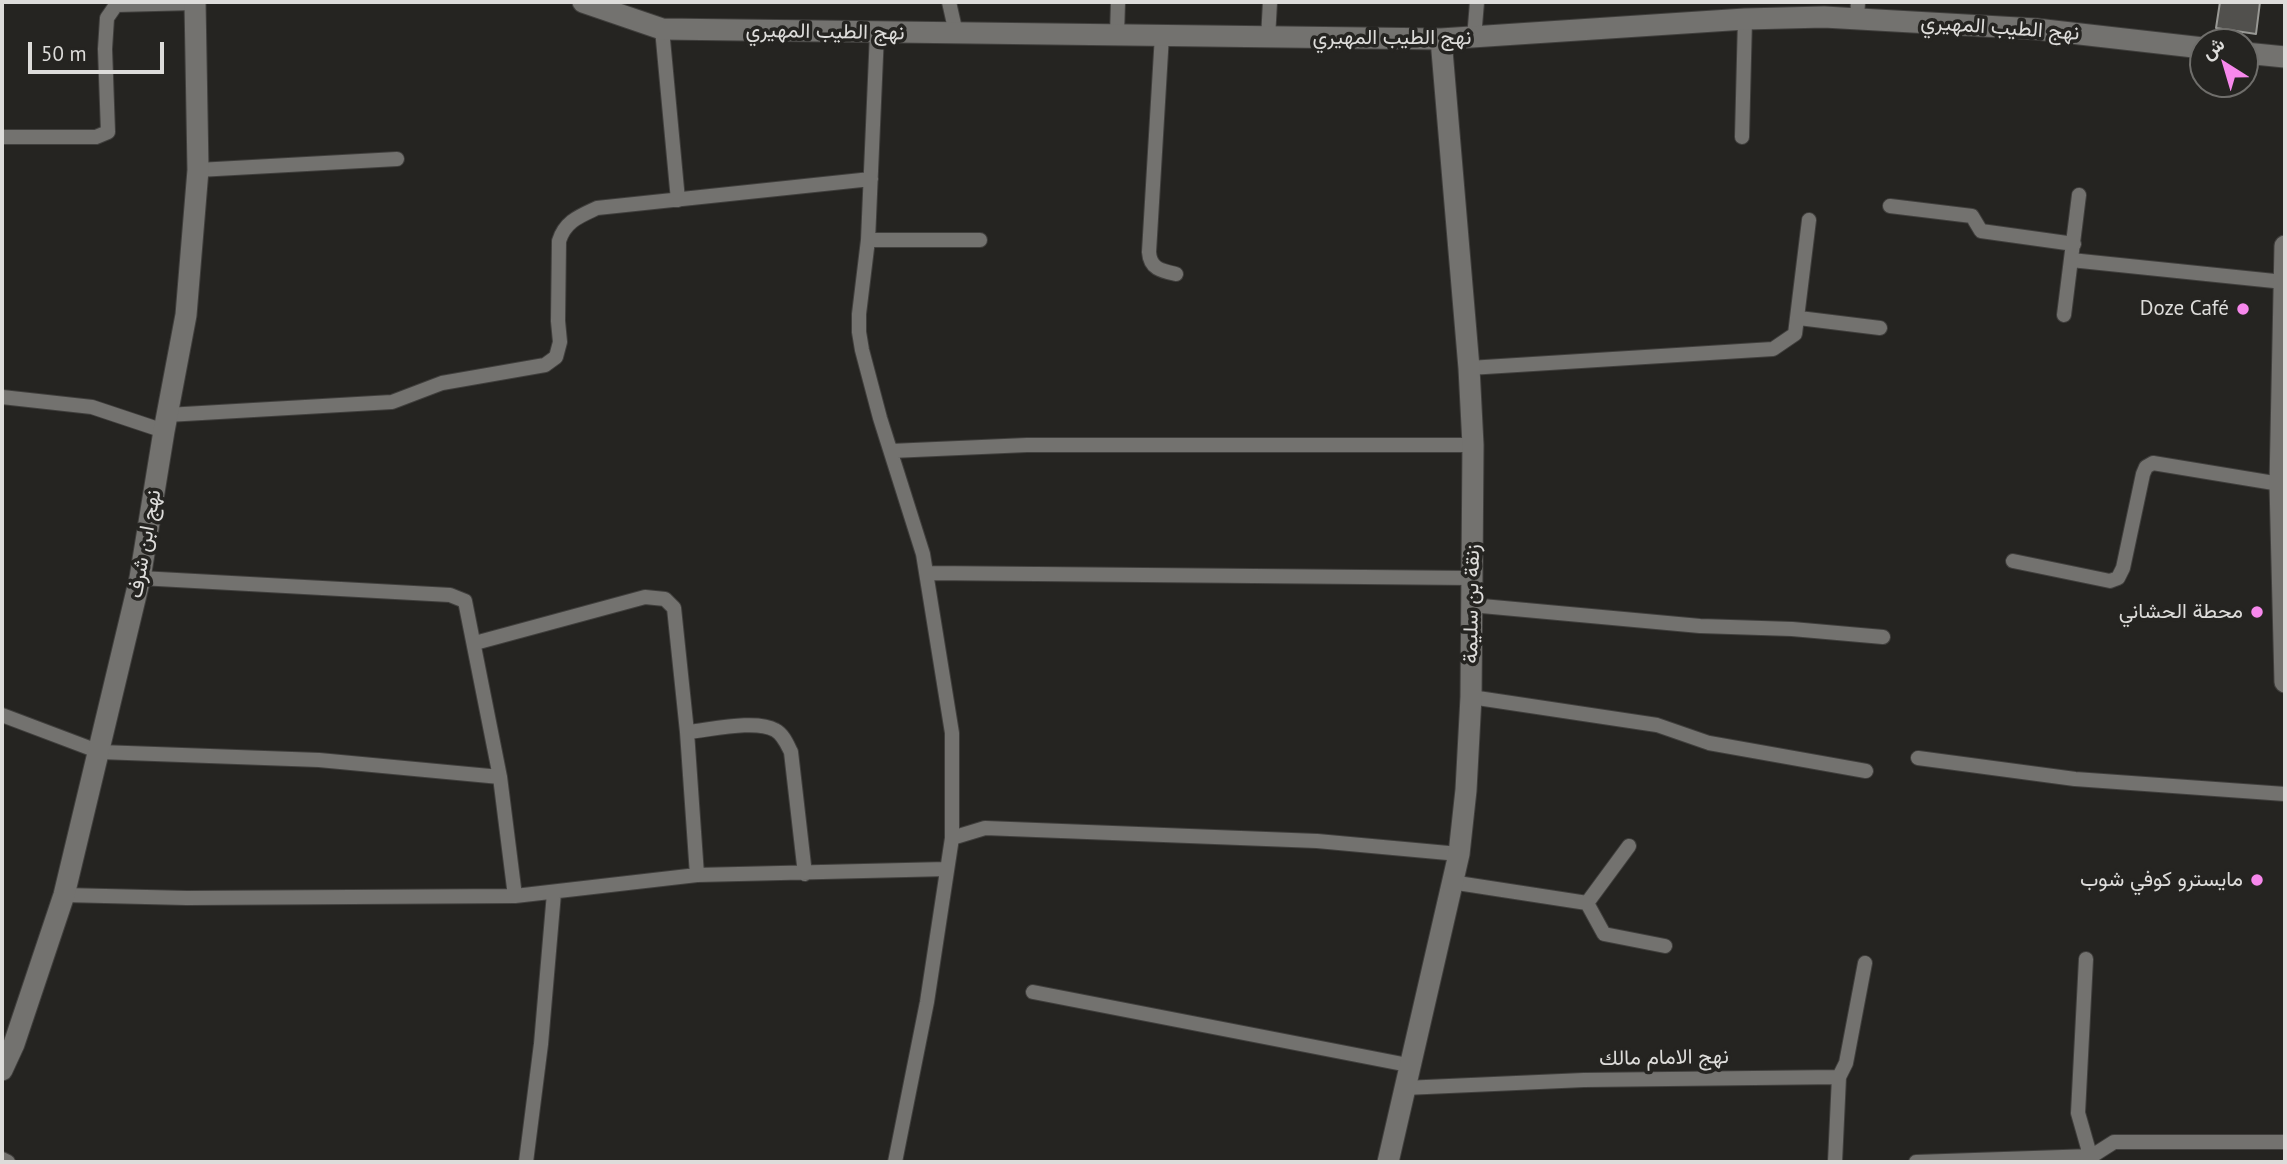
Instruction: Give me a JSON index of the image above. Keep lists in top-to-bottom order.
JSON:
{
  "streets": {
    "street": [
      "نهج الطيب المهيري",
      "نهج ابن شرف",
      "زنقة بن سليمة",
      "نهج الامام مالك"
    ]
  },
  "crossings": [
    ["نهج الطيب المهيري", "زنقة بن سليمة"],
    ["زنقة بن سليمة", "نهج الامام مالك"]
  ],
  "places": ["Doze Café", "محطة الحشاني", "مايسترو كوفي شوب"],
  "scale_bar": "50 m",
  "north": "top left"
}
